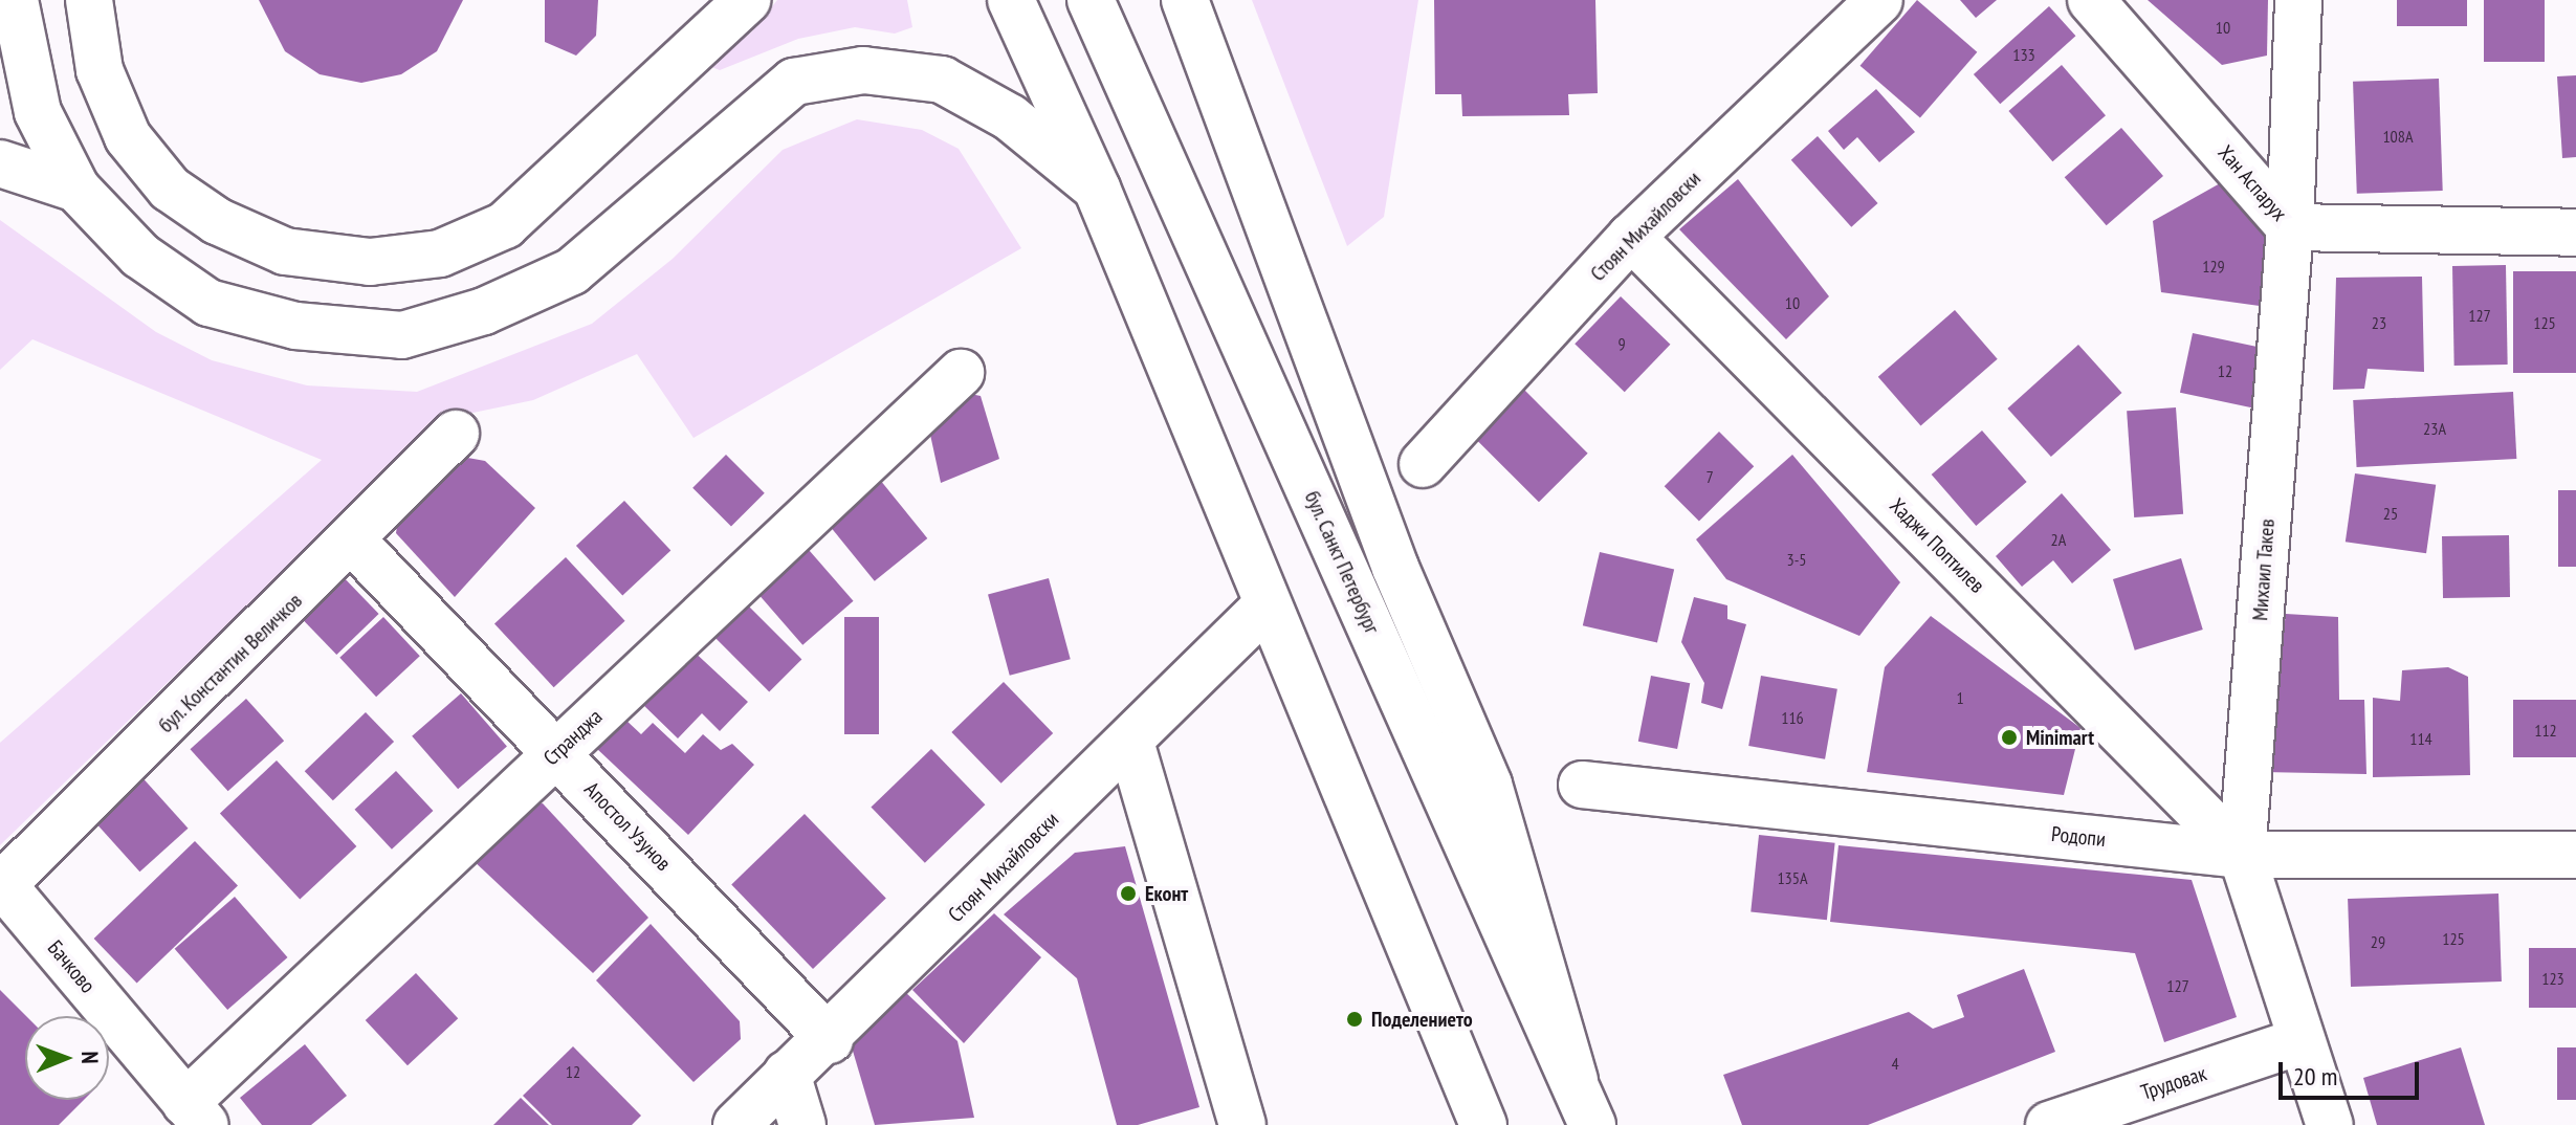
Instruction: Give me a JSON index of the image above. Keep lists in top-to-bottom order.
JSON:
{
  "streets": {
    "street": [
      "Хан Аспарух",
      "Стоян Михайловски",
      "Хаджи Поптилев",
      "бул. Санкт Петербург",
      "Михаил Такев",
      "бул. Константин Величков",
      "Странджа",
      "Апостол Узунов",
      "Родопи",
      "Бачково",
      "Трудовак"
    ]
  },
  "crossings": [
    ["Хан Аспарух", "Михаил Такев"],
    ["Стоян Михайловски", "Хаджи Поптилев"],
    ["Стоян Михайловски", "Апостол Узунов"],
    ["Хаджи Поптилев", "Михаил Такев"],
    ["Хаджи Поптилев", "Родопи"],
    ["Михаил Такев", "Родопи"],
    ["Михаил Такев", "Трудовак"],
    ["бул. Константин Величков", "Апостол Узунов"],
    ["бул. Константин Величков", "Бачково"],
    ["Странджа", "Апостол Узунов"],
    ["Странджа", "Бачково"]
  ],
  "places": ["Minimart", "Еконт", "Поделението"],
  "house_numbers": [
    "10",
    "133",
    "108А",
    "129",
    "10",
    "127",
    "23",
    "125",
    "9",
    "12",
    "23А",
    "7",
    "25",
    "2А",
    "3-5",
    "1",
    "116",
    "112",
    "114",
    "135А",
    "125",
    "29",
    "123",
    "127",
    "4",
    "12"
  ],
  "scale_bar": "20 m",
  "north": "right"
}
